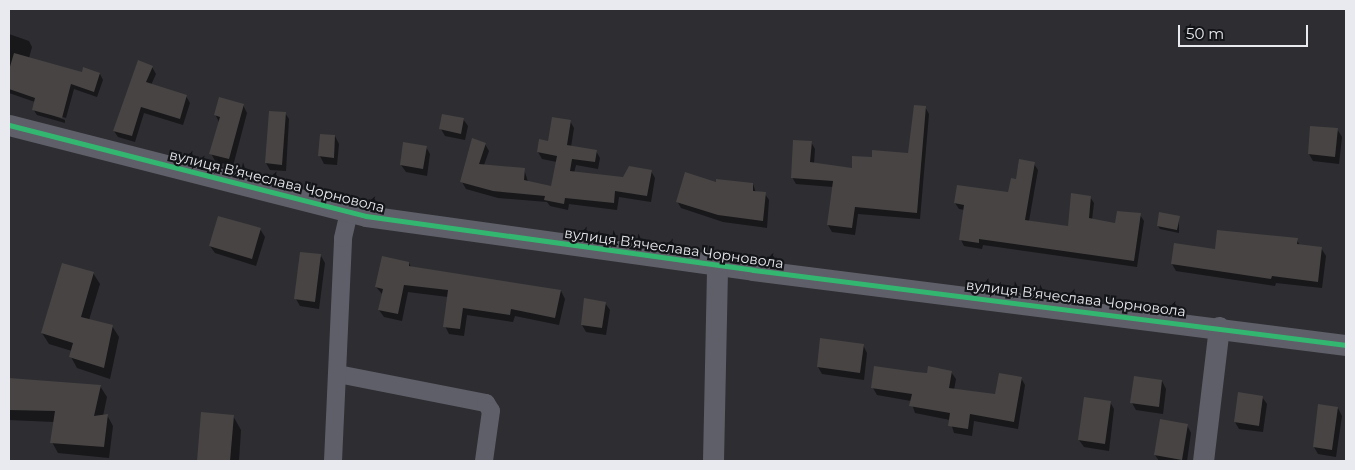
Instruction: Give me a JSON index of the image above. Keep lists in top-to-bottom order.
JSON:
{
  "streets": {
    "street": ["вулиця Вʼячеслава Чорновола"]
  },
  "scale_bar": "50 m"
}
